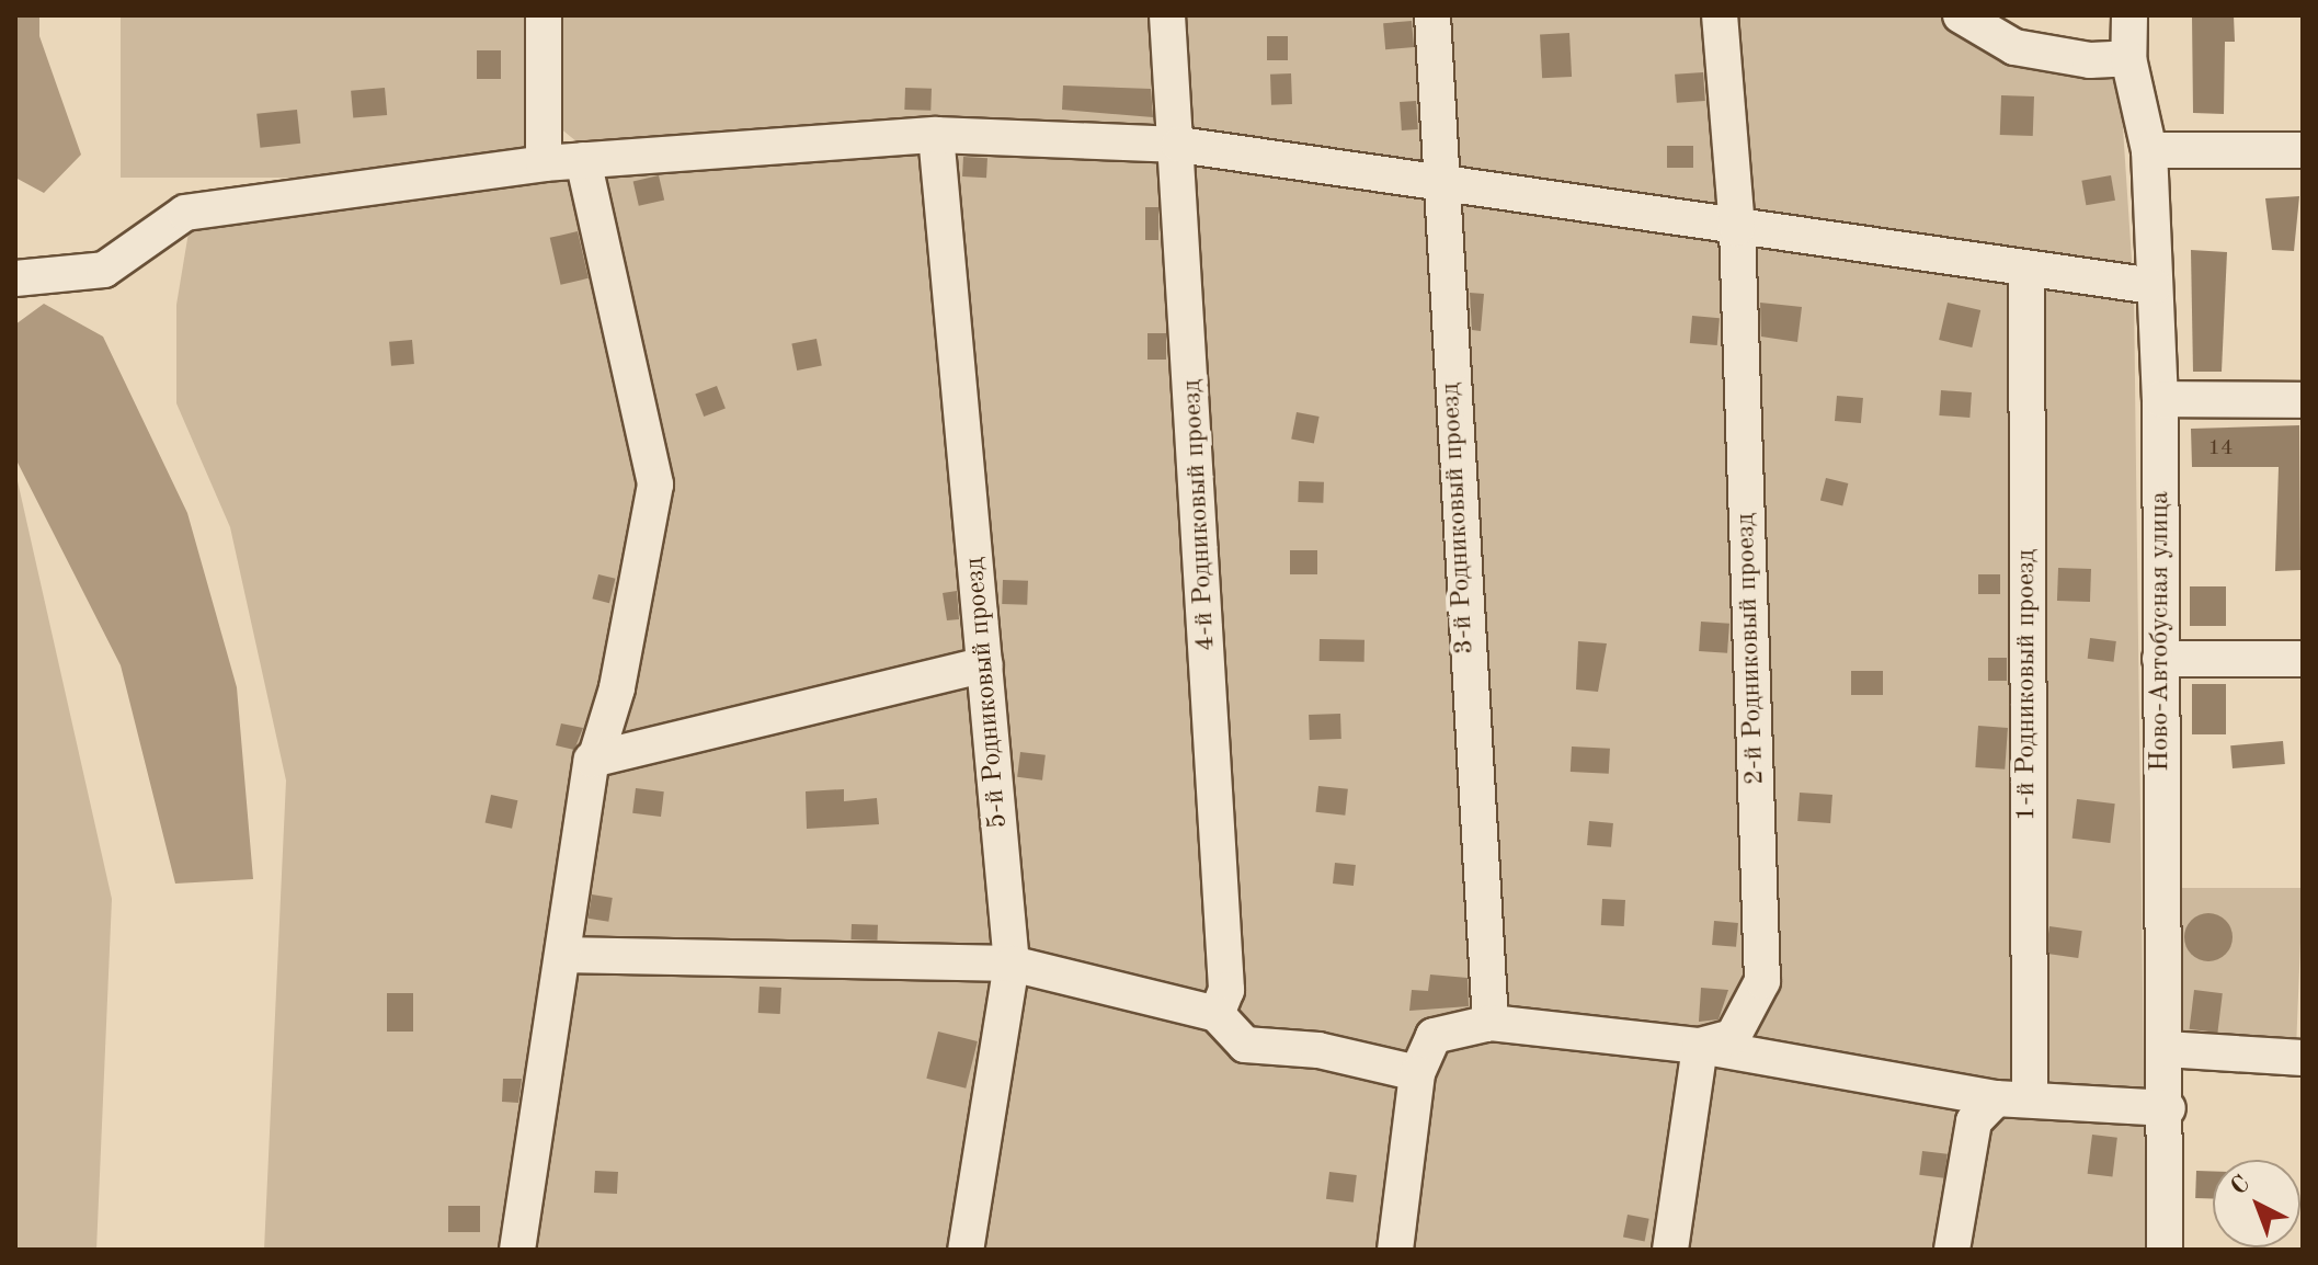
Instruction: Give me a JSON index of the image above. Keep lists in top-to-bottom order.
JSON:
{
  "streets": {
    "street": [
      "4-й Родниковый проезд",
      "3-й Родниковый проезд",
      "Ново-Автобусная улица",
      "2-й Родниковый проезд",
      "1-й Родниковый проезд",
      "5-й Родниковый проезд"
    ]
  },
  "house_numbers": ["14"],
  "north": "top left"
}
